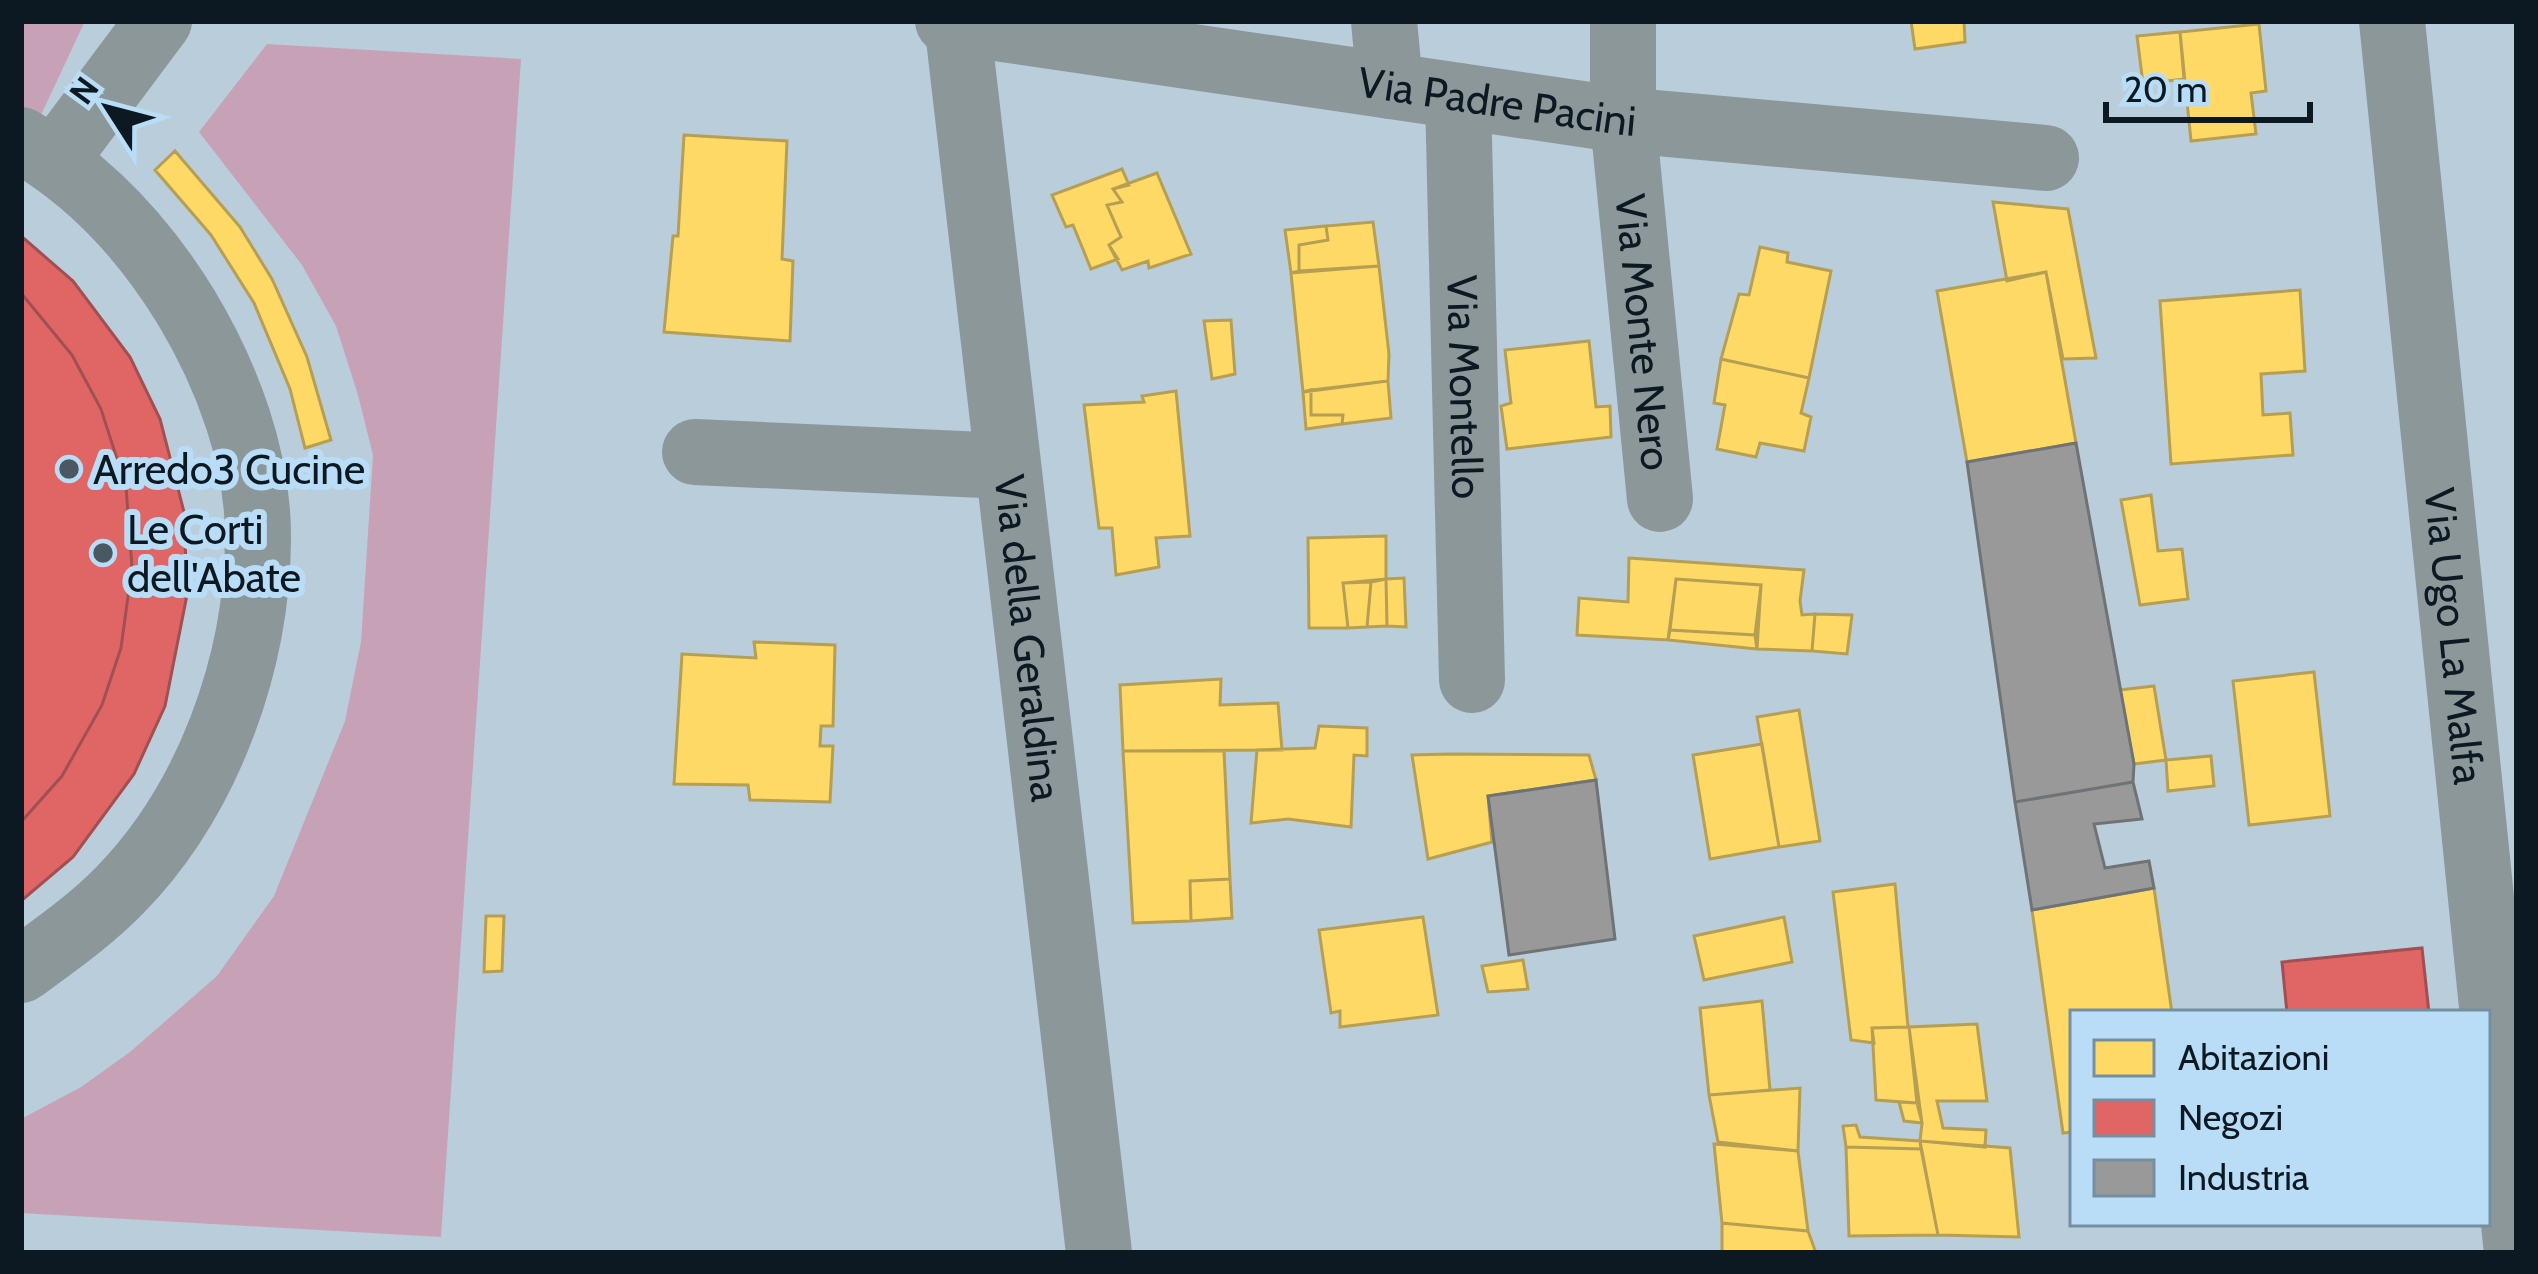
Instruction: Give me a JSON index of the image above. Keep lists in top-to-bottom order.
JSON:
{
  "streets": {
    "street": [
      "Via Padre Pacini",
      "Via Monte Nero",
      "Via Montello",
      "Via della Geraldina",
      "Via Ugo La Malfa"
    ]
  },
  "crossings": [
    ["Via Padre Pacini", "Via Monte Nero"],
    ["Via Padre Pacini", "Via Montello"],
    ["Via Padre Pacini", "Via della Geraldina"]
  ],
  "places": ["Arredo3 Cucine", "Le Corti dell'Abate"],
  "legend": ["Abitazioni", "Negozi", "Industria"],
  "scale_bar": "20 m",
  "north": "top left"
}
